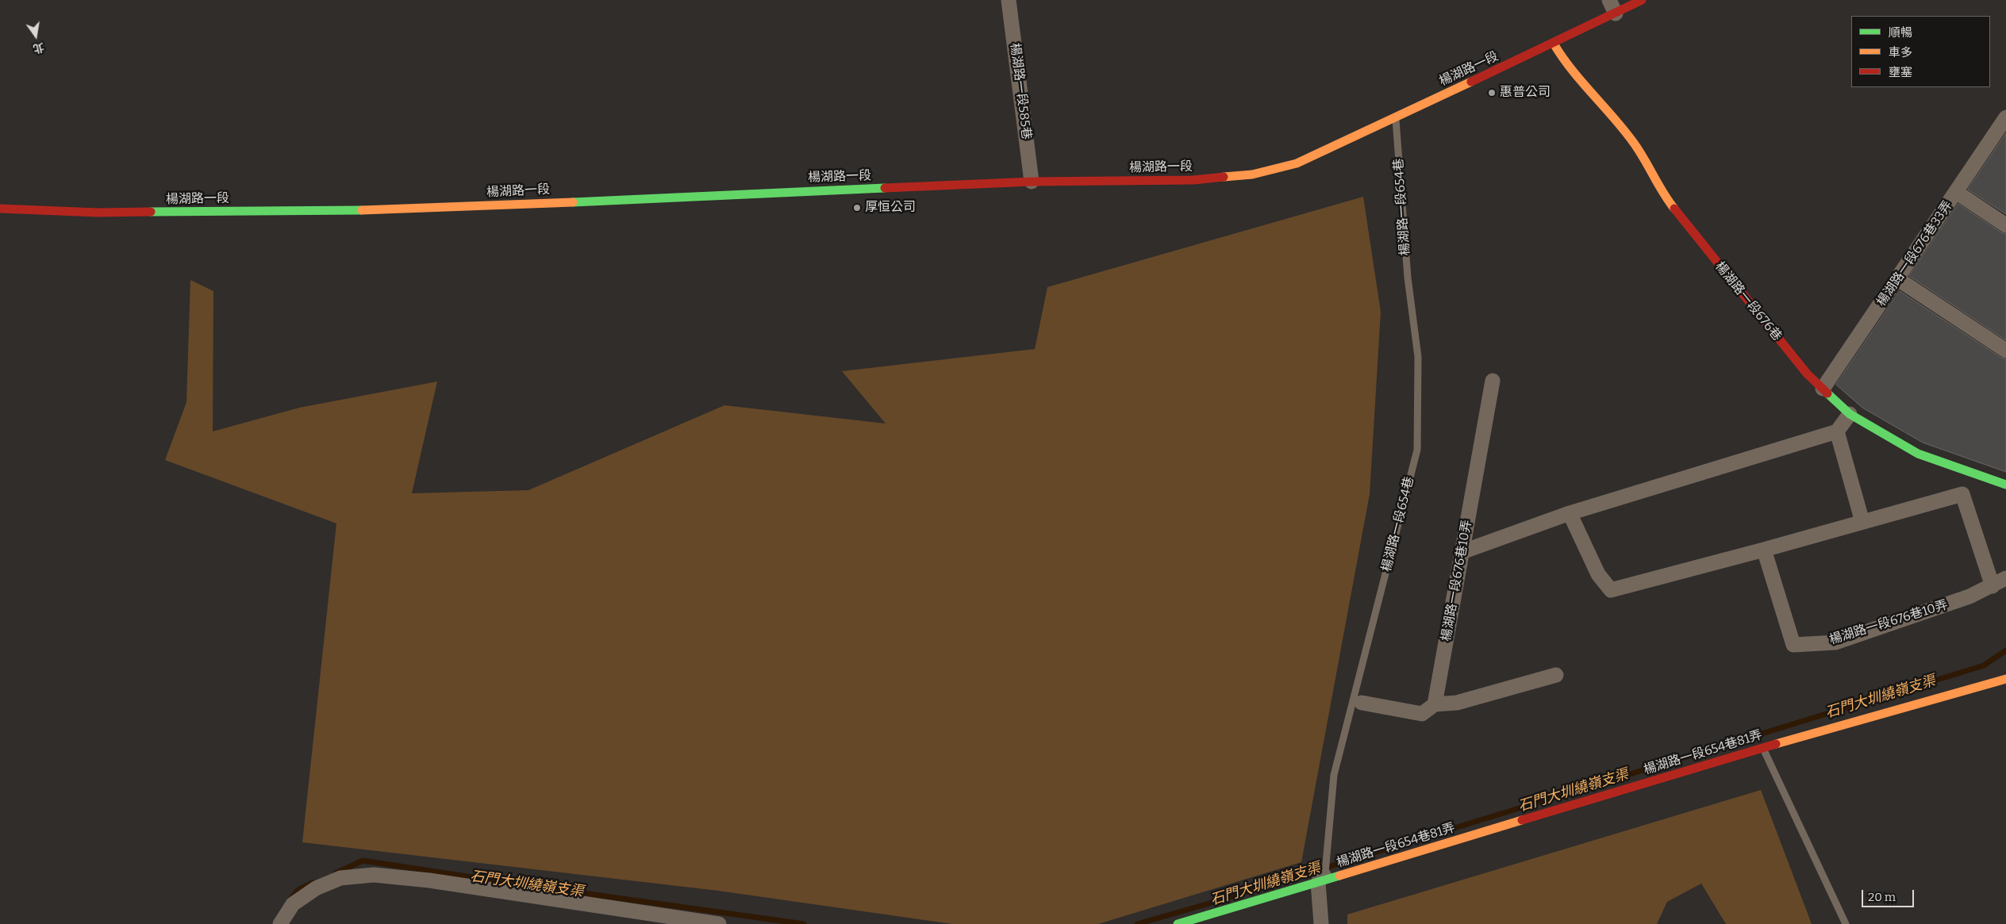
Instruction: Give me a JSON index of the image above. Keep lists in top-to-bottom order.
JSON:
{
  "streets": {
    "street": [
      "楊湖路一段",
      "楊湖路一段585巷",
      "楊湖路一段654巷",
      "楊湖路一段676巷33弄",
      "楊湖路一段676巷",
      "楊湖路一段676巷10弄",
      "楊湖路一段654巷81弄"
    ]
  },
  "crossings": [
    ["楊湖路一段", "楊湖路一段585巷"],
    ["楊湖路一段", "楊湖路一段654巷"],
    ["楊湖路一段", "楊湖路一段676巷"],
    ["楊湖路一段654巷", "楊湖路一段654巷81弄"],
    ["楊湖路一段676巷33弄", "楊湖路一段676巷"]
  ],
  "water": ["石門大圳繞嶺支渠"],
  "places": ["惠普公司", "厚恒公司"],
  "legend": ["順暢", "車多", "壅塞"],
  "scale_bar": "20 m",
  "north": "bottom"
}
